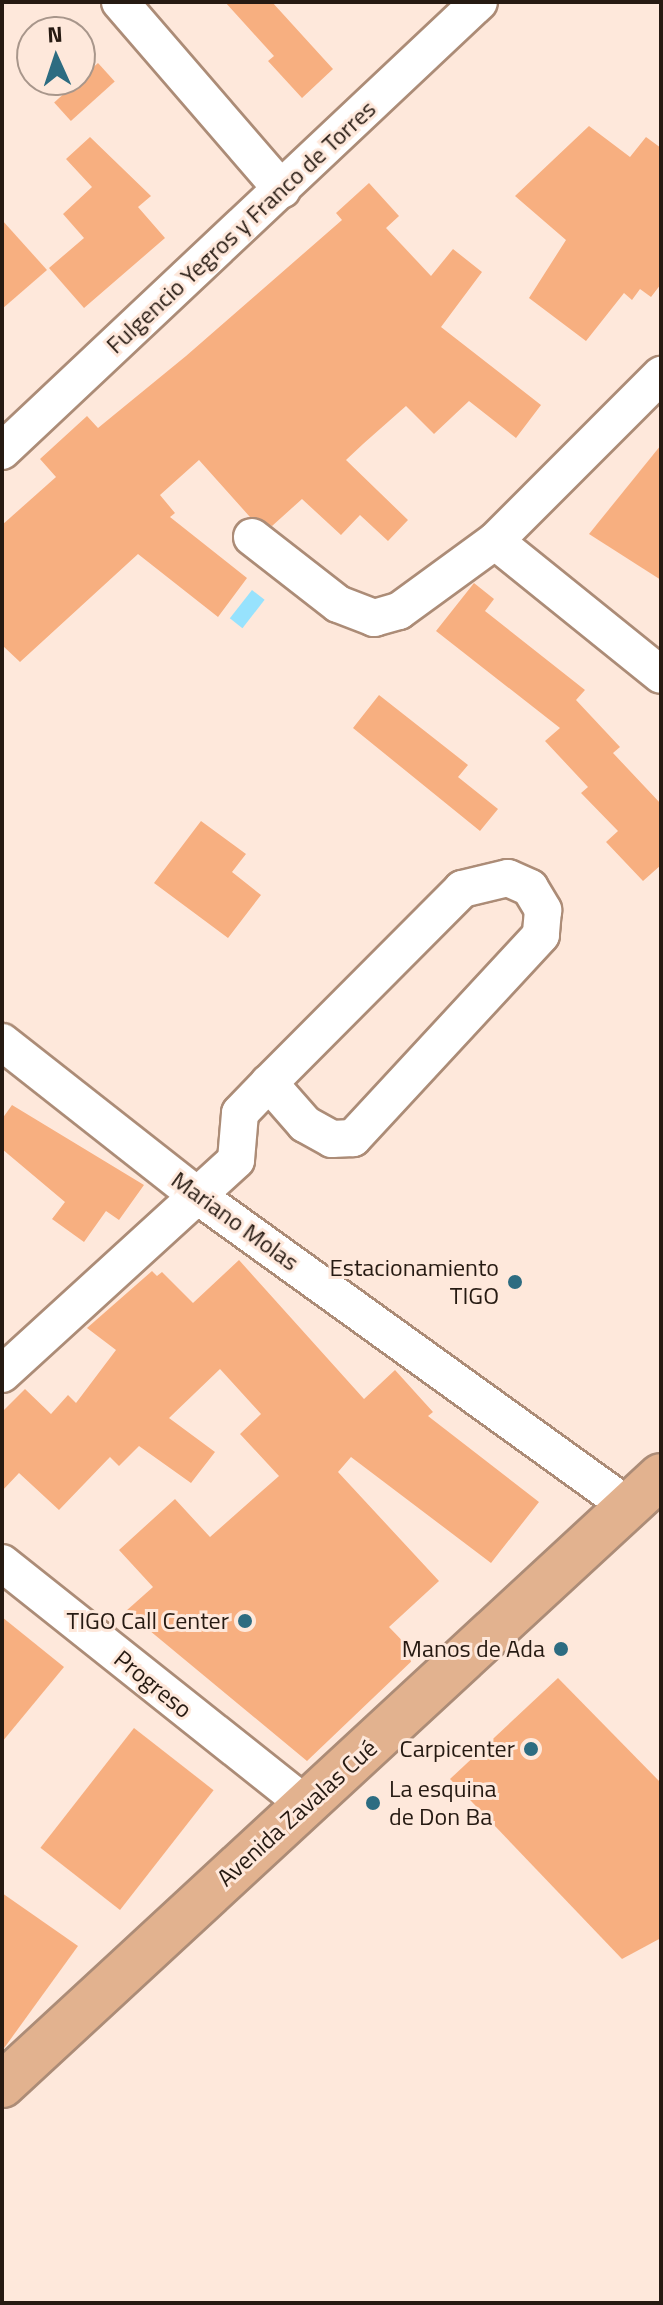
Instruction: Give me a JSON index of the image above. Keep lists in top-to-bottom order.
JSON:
{
  "streets": {
    "main road": ["Avenida Zavalas Cué"],
    "street": ["Fulgencio Yegros y Franco de Torres", "Mariano Molas", "Progreso"]
  },
  "crossings": [
    ["Mariano Molas", "Avenida Zavalas Cué"],
    ["Progreso", "Avenida Zavalas Cué"]
  ],
  "places": [
    "Estacionamiento TIGO",
    "TIGO Call Center",
    "Manos de Ada",
    "Carpicenter",
    "La esquina de Don Ba"
  ],
  "north": "top"
}
